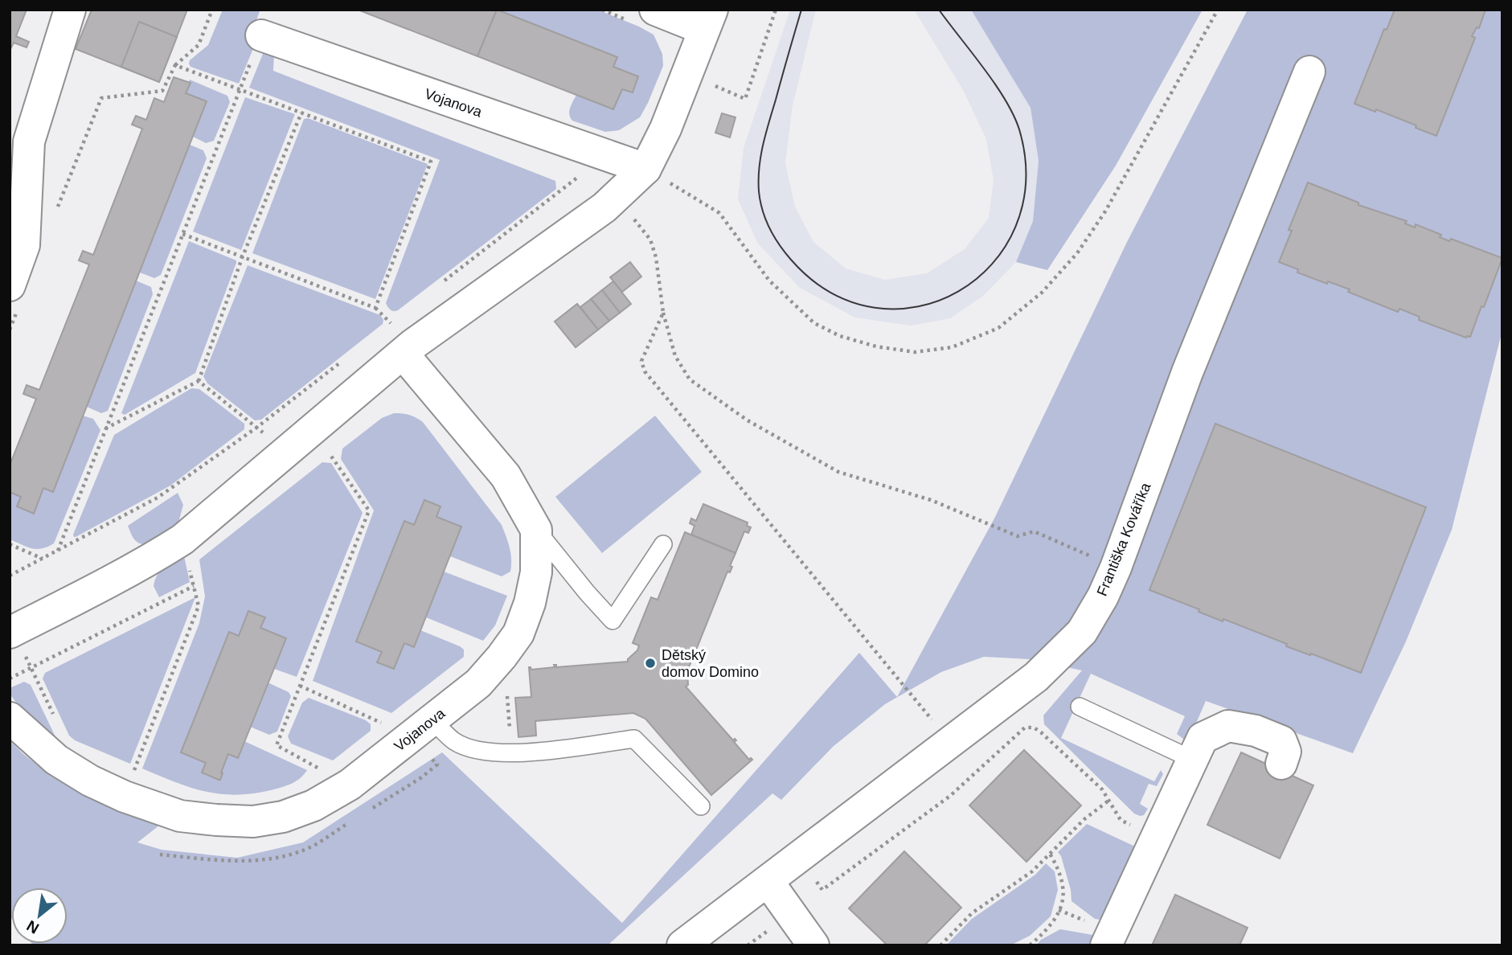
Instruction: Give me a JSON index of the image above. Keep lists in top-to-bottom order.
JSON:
{
  "streets": {
    "street": ["Vojanova", "Františka Kováříka"]
  },
  "places": ["Dětský domov Domino"],
  "north": "bottom left"
}
